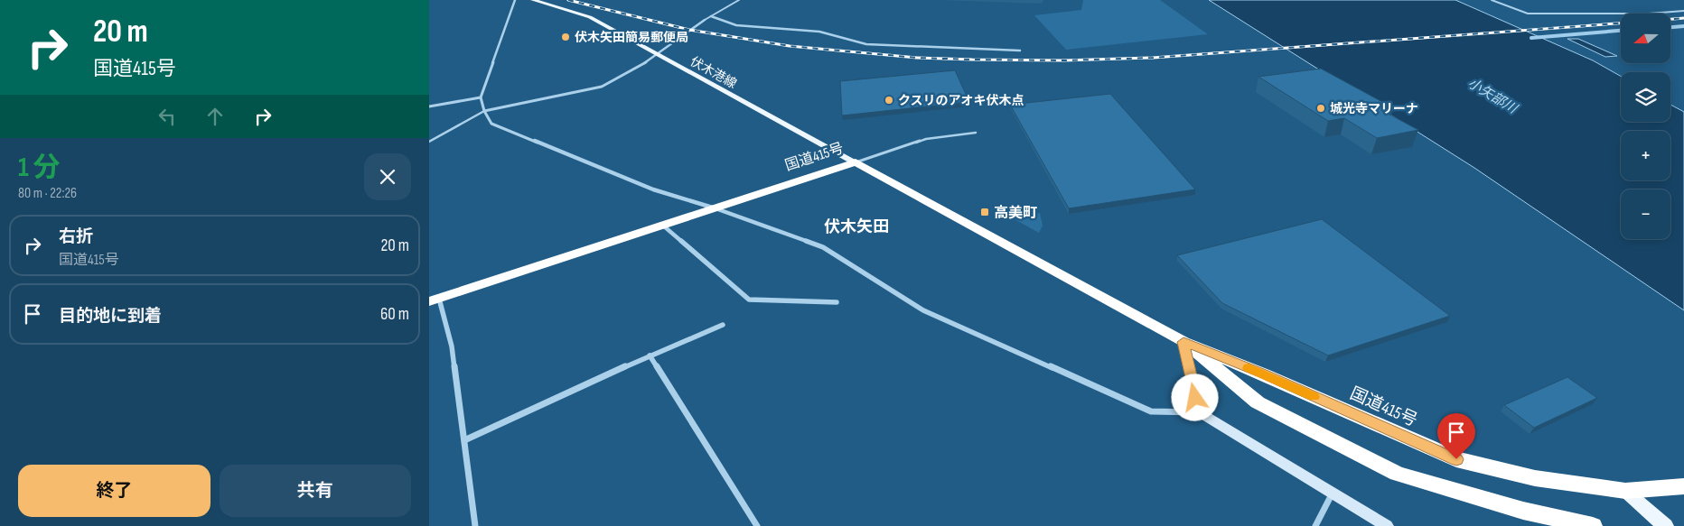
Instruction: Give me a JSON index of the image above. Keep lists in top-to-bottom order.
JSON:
{
  "streets": {
    "highway": ["国道415号"],
    "main road": ["伏木港線"]
  },
  "crossings": [
    ["伏木港線", "国道415号"]
  ],
  "districts": ["伏木矢田"],
  "water": ["小矢部川"],
  "places": {
    "other": ["伏木矢田簡易郵便局", "クスリのアオキ伏木点", "城光寺マリーナ"],
    "transit": ["高美町"]
  },
  "north": "left",
  "page": {
    "turn": ["20 m", "国道415号"],
    "map_buttons": ["+", "−"],
    "heading": ["1 分", "80 m · 22:26"],
    "list": [
      {
        "name": "右折",
        "note": "国道415号",
        "value": "20 m"
      },
      {
        "name": "目的地に到着",
        "value": "60 m"
      }
    ],
    "buttons": ["終了", "共有"]
  }
}
